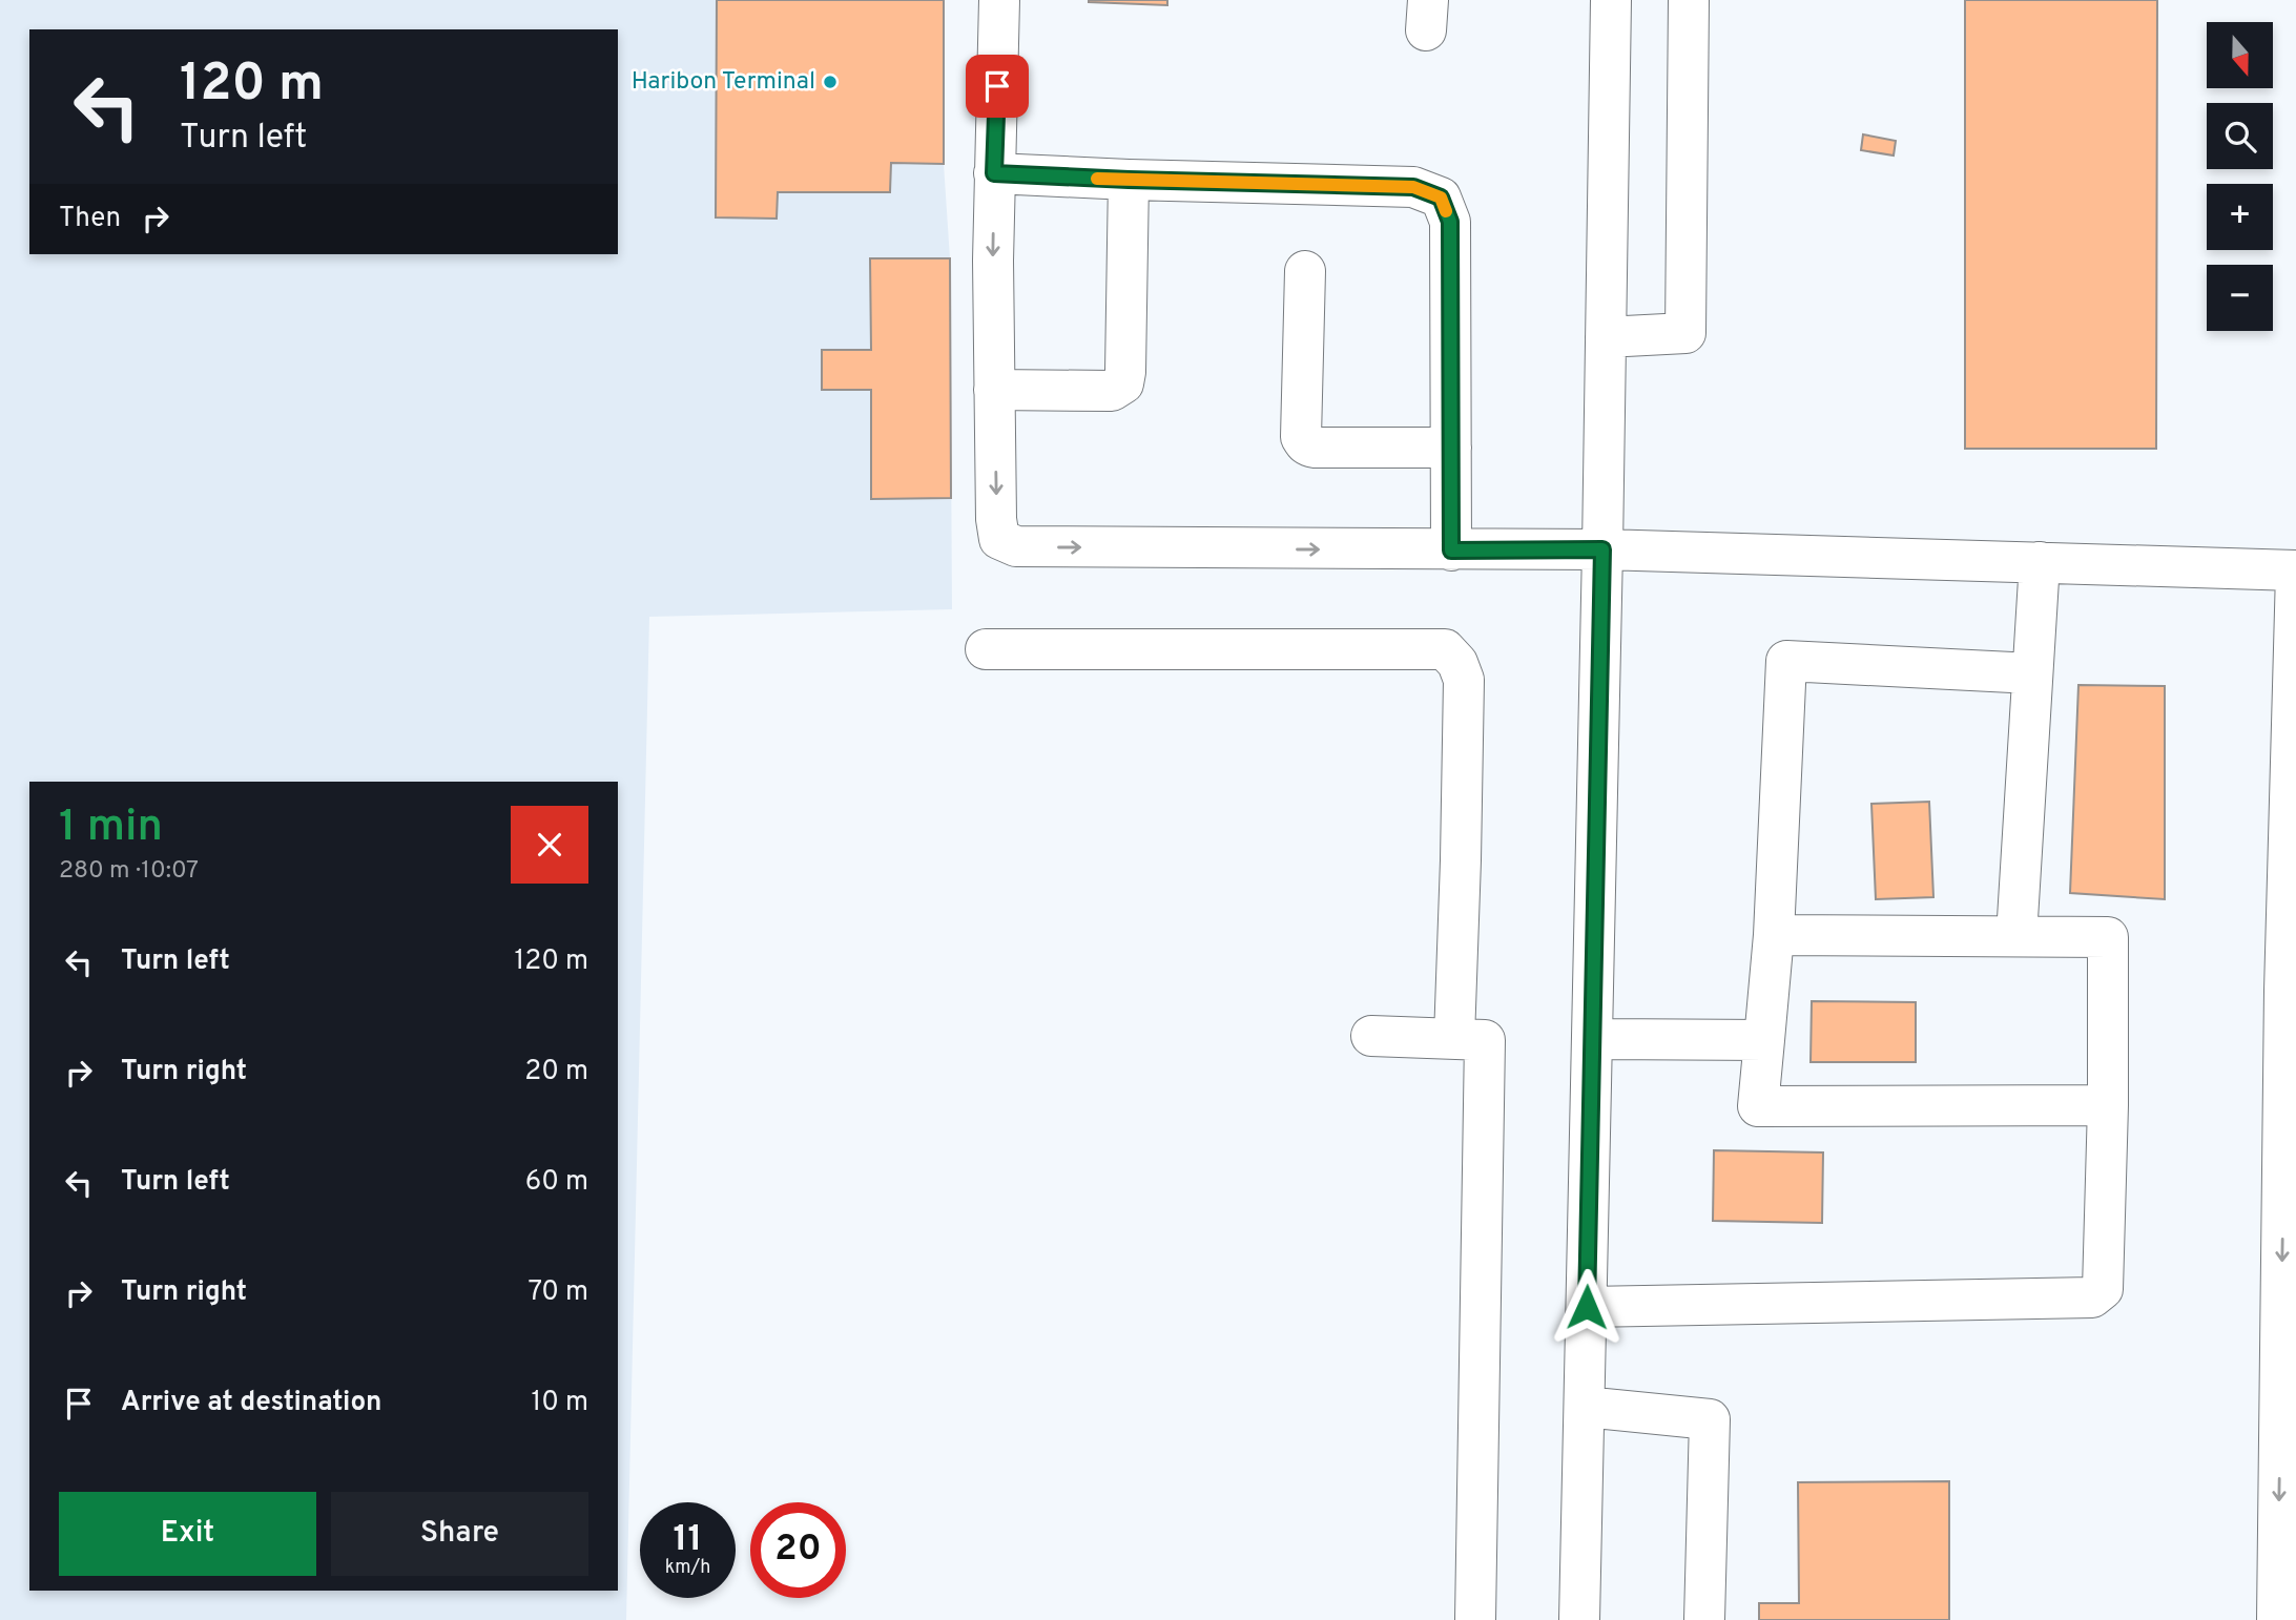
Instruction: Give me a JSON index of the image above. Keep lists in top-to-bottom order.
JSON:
{
  "places": ["Haribon Terminal"],
  "north": "bottom",
  "page": {
    "map_buttons": ["+", "−"],
    "turn": ["120 m", "Turn left"],
    "then": "Then",
    "heading": ["1 min", "280 m · 10:07"],
    "list": [
      {
        "name": "Turn left",
        "value": "120 m"
      },
      {
        "name": "Turn right",
        "value": "20 m"
      },
      {
        "name": "Turn left",
        "value": "60 m"
      },
      {
        "name": "Turn right",
        "value": "70 m"
      },
      {
        "name": "Arrive at destination",
        "value": "10 m"
      }
    ],
    "buttons": ["Exit", "Share"],
    "speed": "11 km/h",
    "limit": "20"
  }
}
